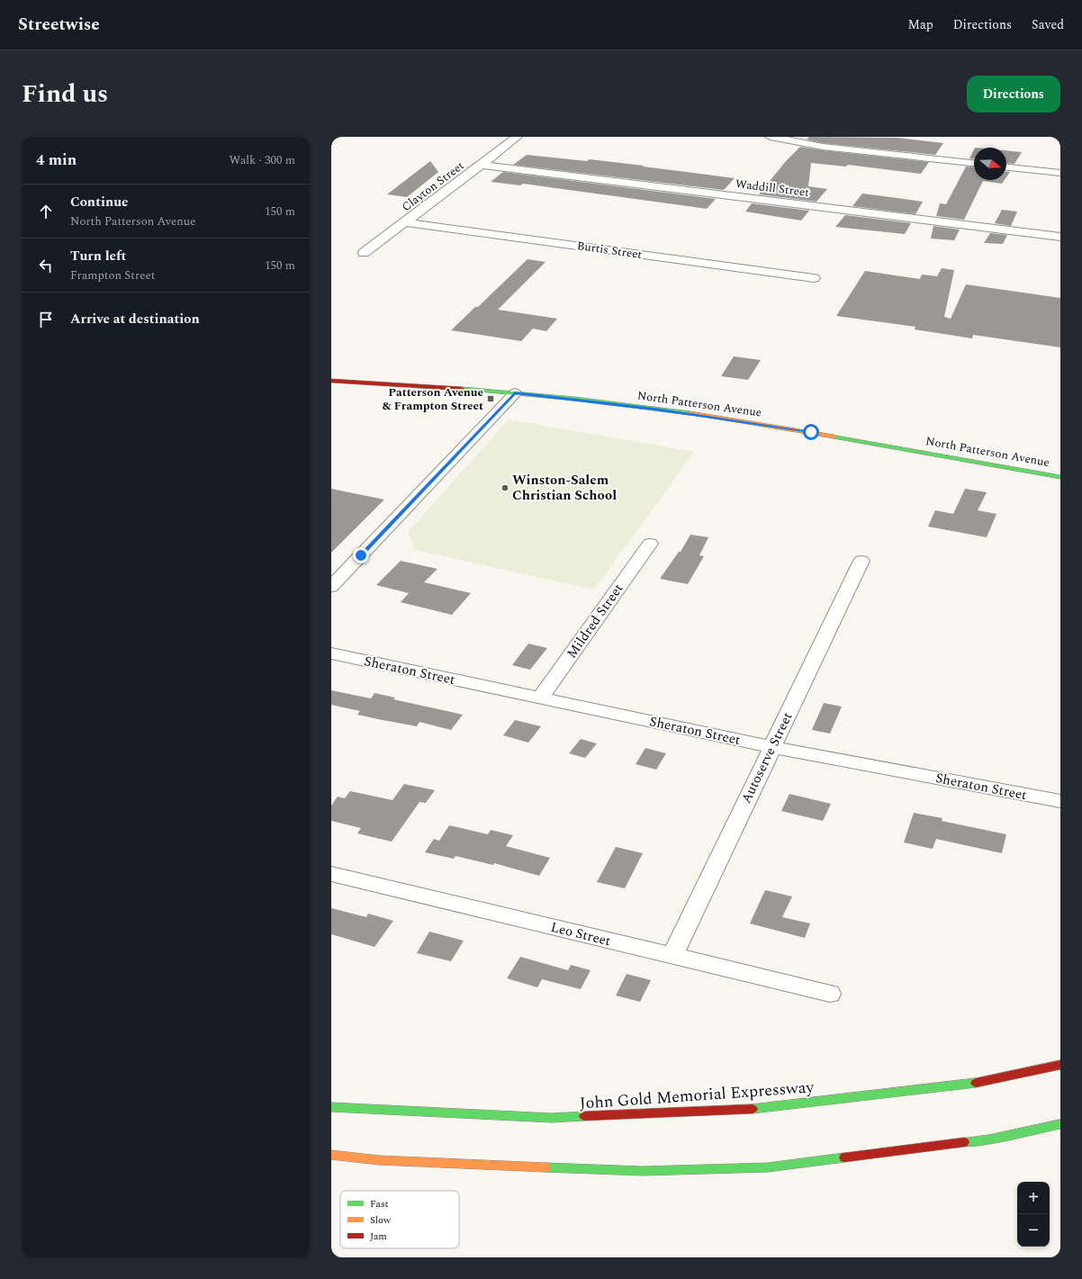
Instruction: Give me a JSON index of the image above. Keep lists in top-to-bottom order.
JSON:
{
  "streets": {
    "main road": ["North Patterson Avenue", "John Gold Memorial Expressway"],
    "street": [
      "Clayton Street",
      "Waddill Street",
      "Burtis Street",
      "Mildred Street",
      "Sheraton Street",
      "Autoserve Street",
      "Leo Street"
    ]
  },
  "crossings": [
    ["Clayton Street", "Waddill Street"],
    ["Clayton Street", "Burtis Street"],
    ["Mildred Street", "Sheraton Street"],
    ["Sheraton Street", "Autoserve Street"],
    ["Autoserve Street", "Leo Street"]
  ],
  "places": {
    "transit": ["Patterson Avenue & Frampton Street"],
    "other": ["Winston-Salem Christian School"]
  },
  "legend": ["Fast", "Slow", "Jam"],
  "north": "right",
  "page": {
    "header": "Streetwise",
    "nav": ["Map", "Directions", "Saved"],
    "title": "Find us",
    "buttons": "Directions",
    "heading": ["4 min", "Walk · 300 m"],
    "list": [
      ["Continue", "North Patterson Avenue", "150 m"],
      ["Turn left", "Frampton Street", "150 m"],
      "Arrive at destination"
    ],
    "map_buttons": ["+", "−"]
  }
}
